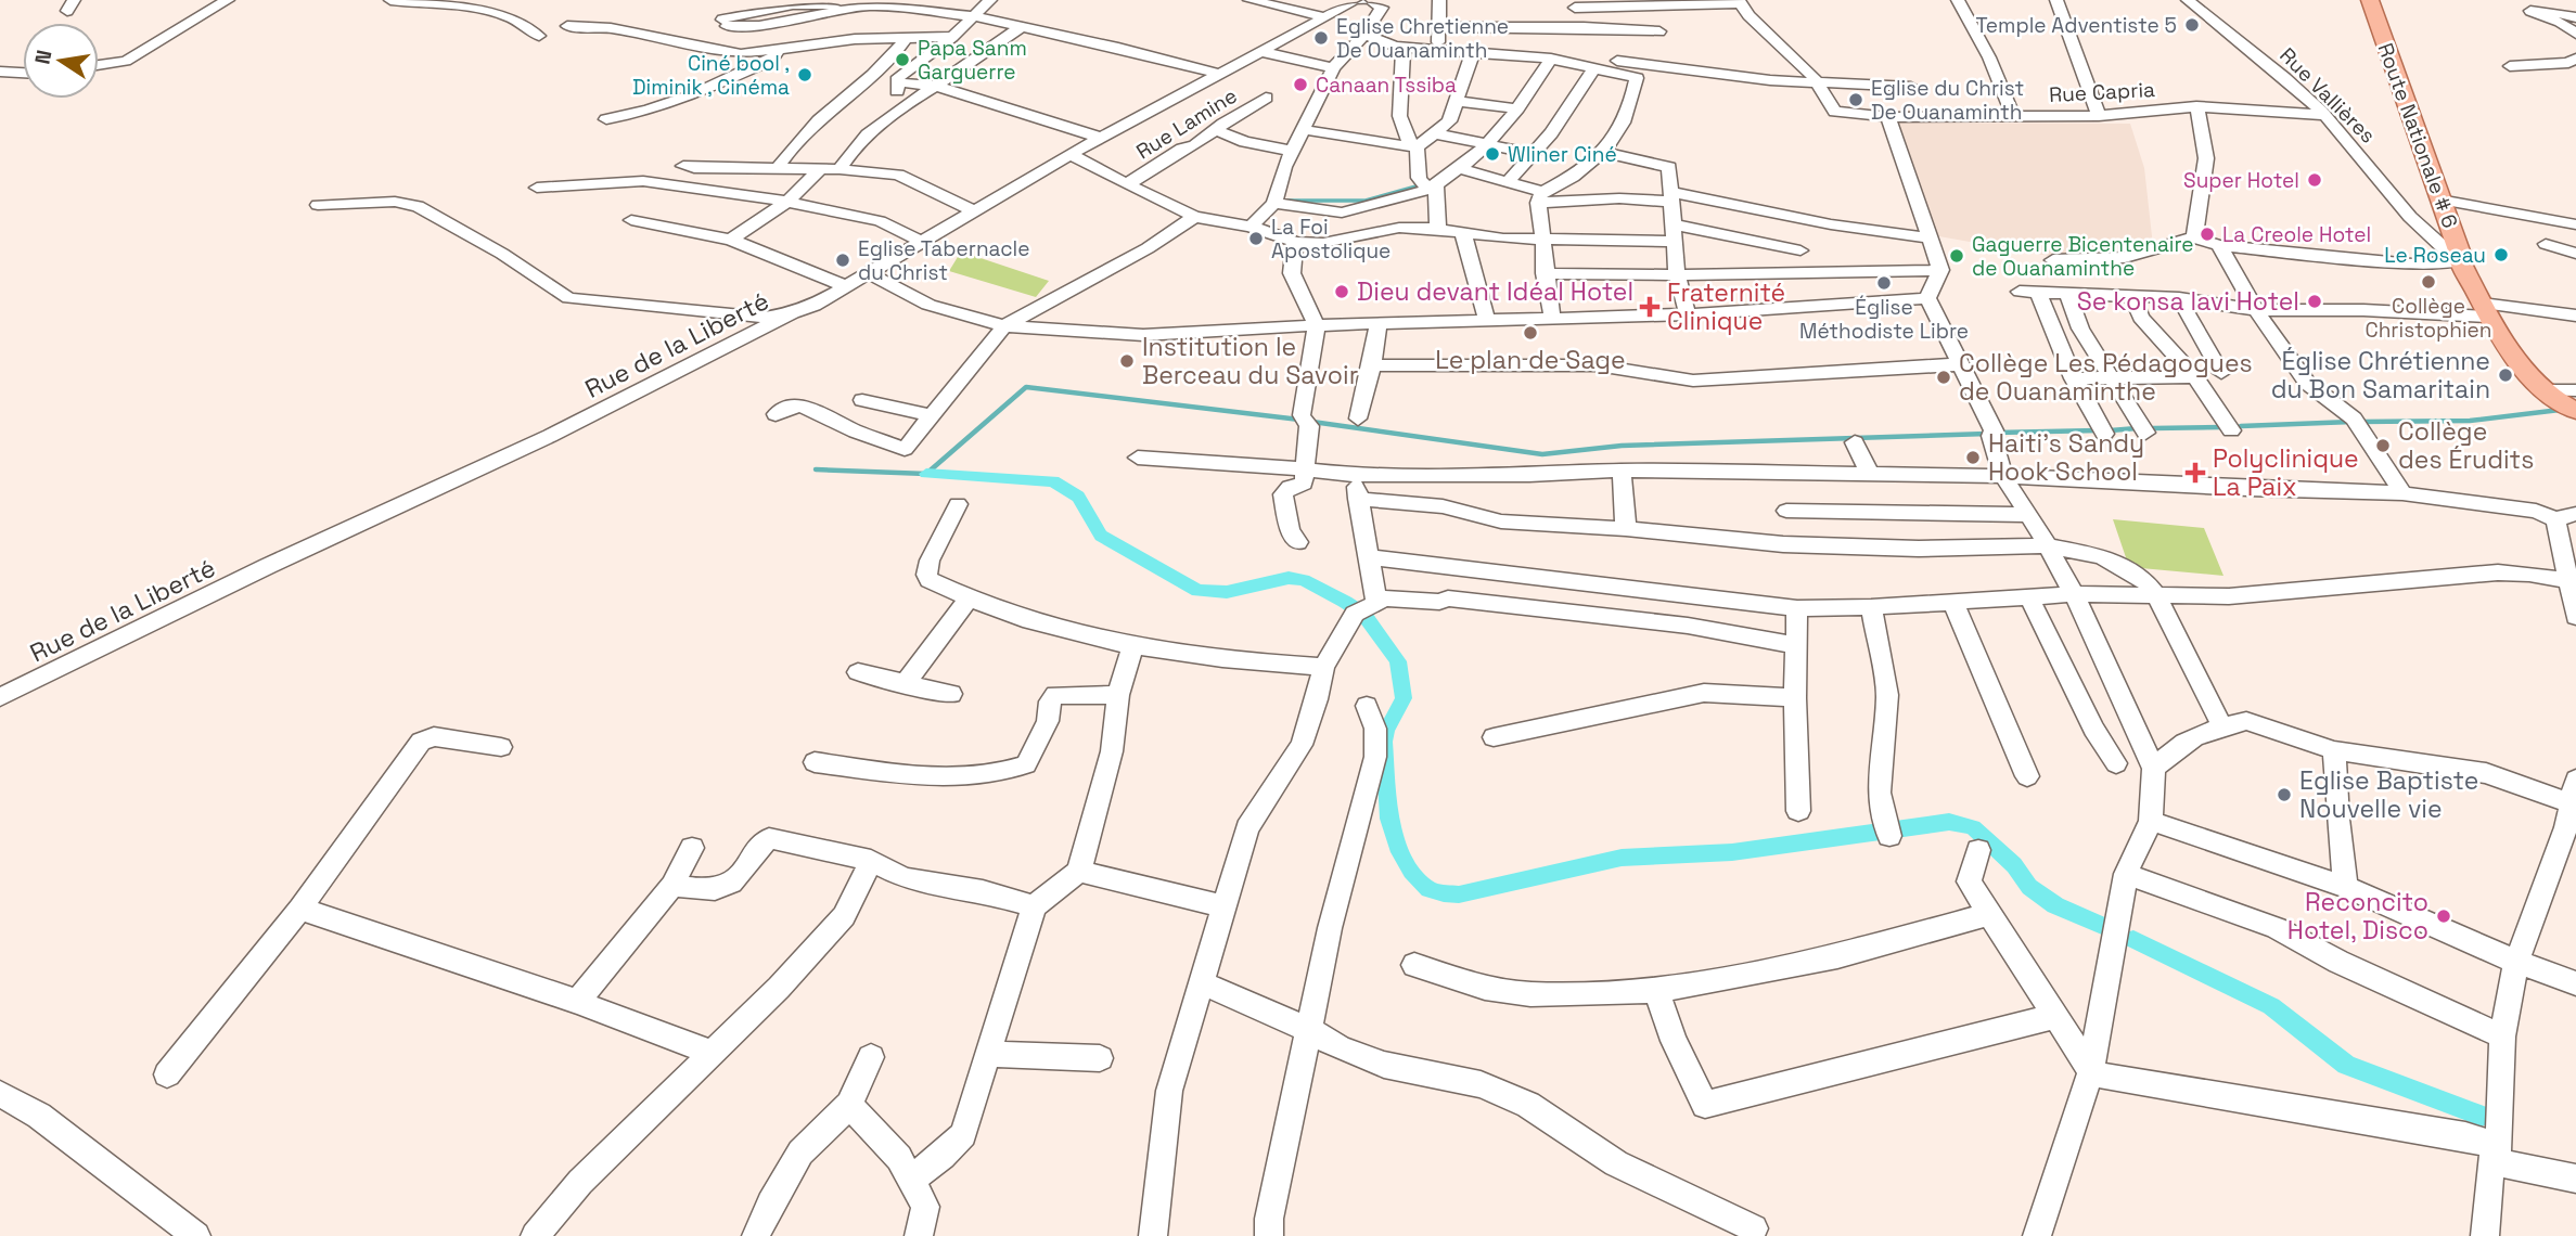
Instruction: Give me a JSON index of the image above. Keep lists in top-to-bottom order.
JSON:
{
  "streets": {
    "main road": ["Route Nationale # 6"],
    "street": [
      "Rue Capria",
      "Rue Vallières",
      "Rue Lamine",
      "Rue de la Liberté"
    ]
  },
  "crossings": [
    ["Rue Capria", "Rue Vallières"],
    ["Rue Vallières", "Route Nationale # 6"]
  ],
  "places": {
    "other": [
      "Temple Adventiste 5",
      "Eglise Chretienne De Ouanaminth",
      "Papa Sanm Garguerre",
      "Ciné bool , Diminik , Cinéma",
      "Canaan Tssiba",
      "Eglise du Christ De Ouanaminth",
      "Wliner Ciné",
      "Super Hotel",
      "La Creole Hotel",
      "La Foi Apostolique",
      "Le Roseau",
      "Gaguerre Bicentenaire de Ouanaminthe",
      "Eglise Tabernacle du Christ",
      "Collège Christophien",
      "Église Méthodiste Libre",
      "Dieu devant Idéal Hotel",
      "Se konsa lavi Hotel",
      "Le plan de Sage",
      "Institution le Berceau du Savoir",
      "Église Chrétienne du Bon Samaritain",
      "Collège Les Pédagogues de Ouanaminthe",
      "Collège des Érudits",
      "Haiti's Sandy Hook School",
      "Eglise Baptiste Nouvelle vie",
      "Reconcito Hotel, Disco"
    ],
    "health": ["Fraternité Clinique", "Polyclinique La Paix"]
  },
  "north": "left"
}
